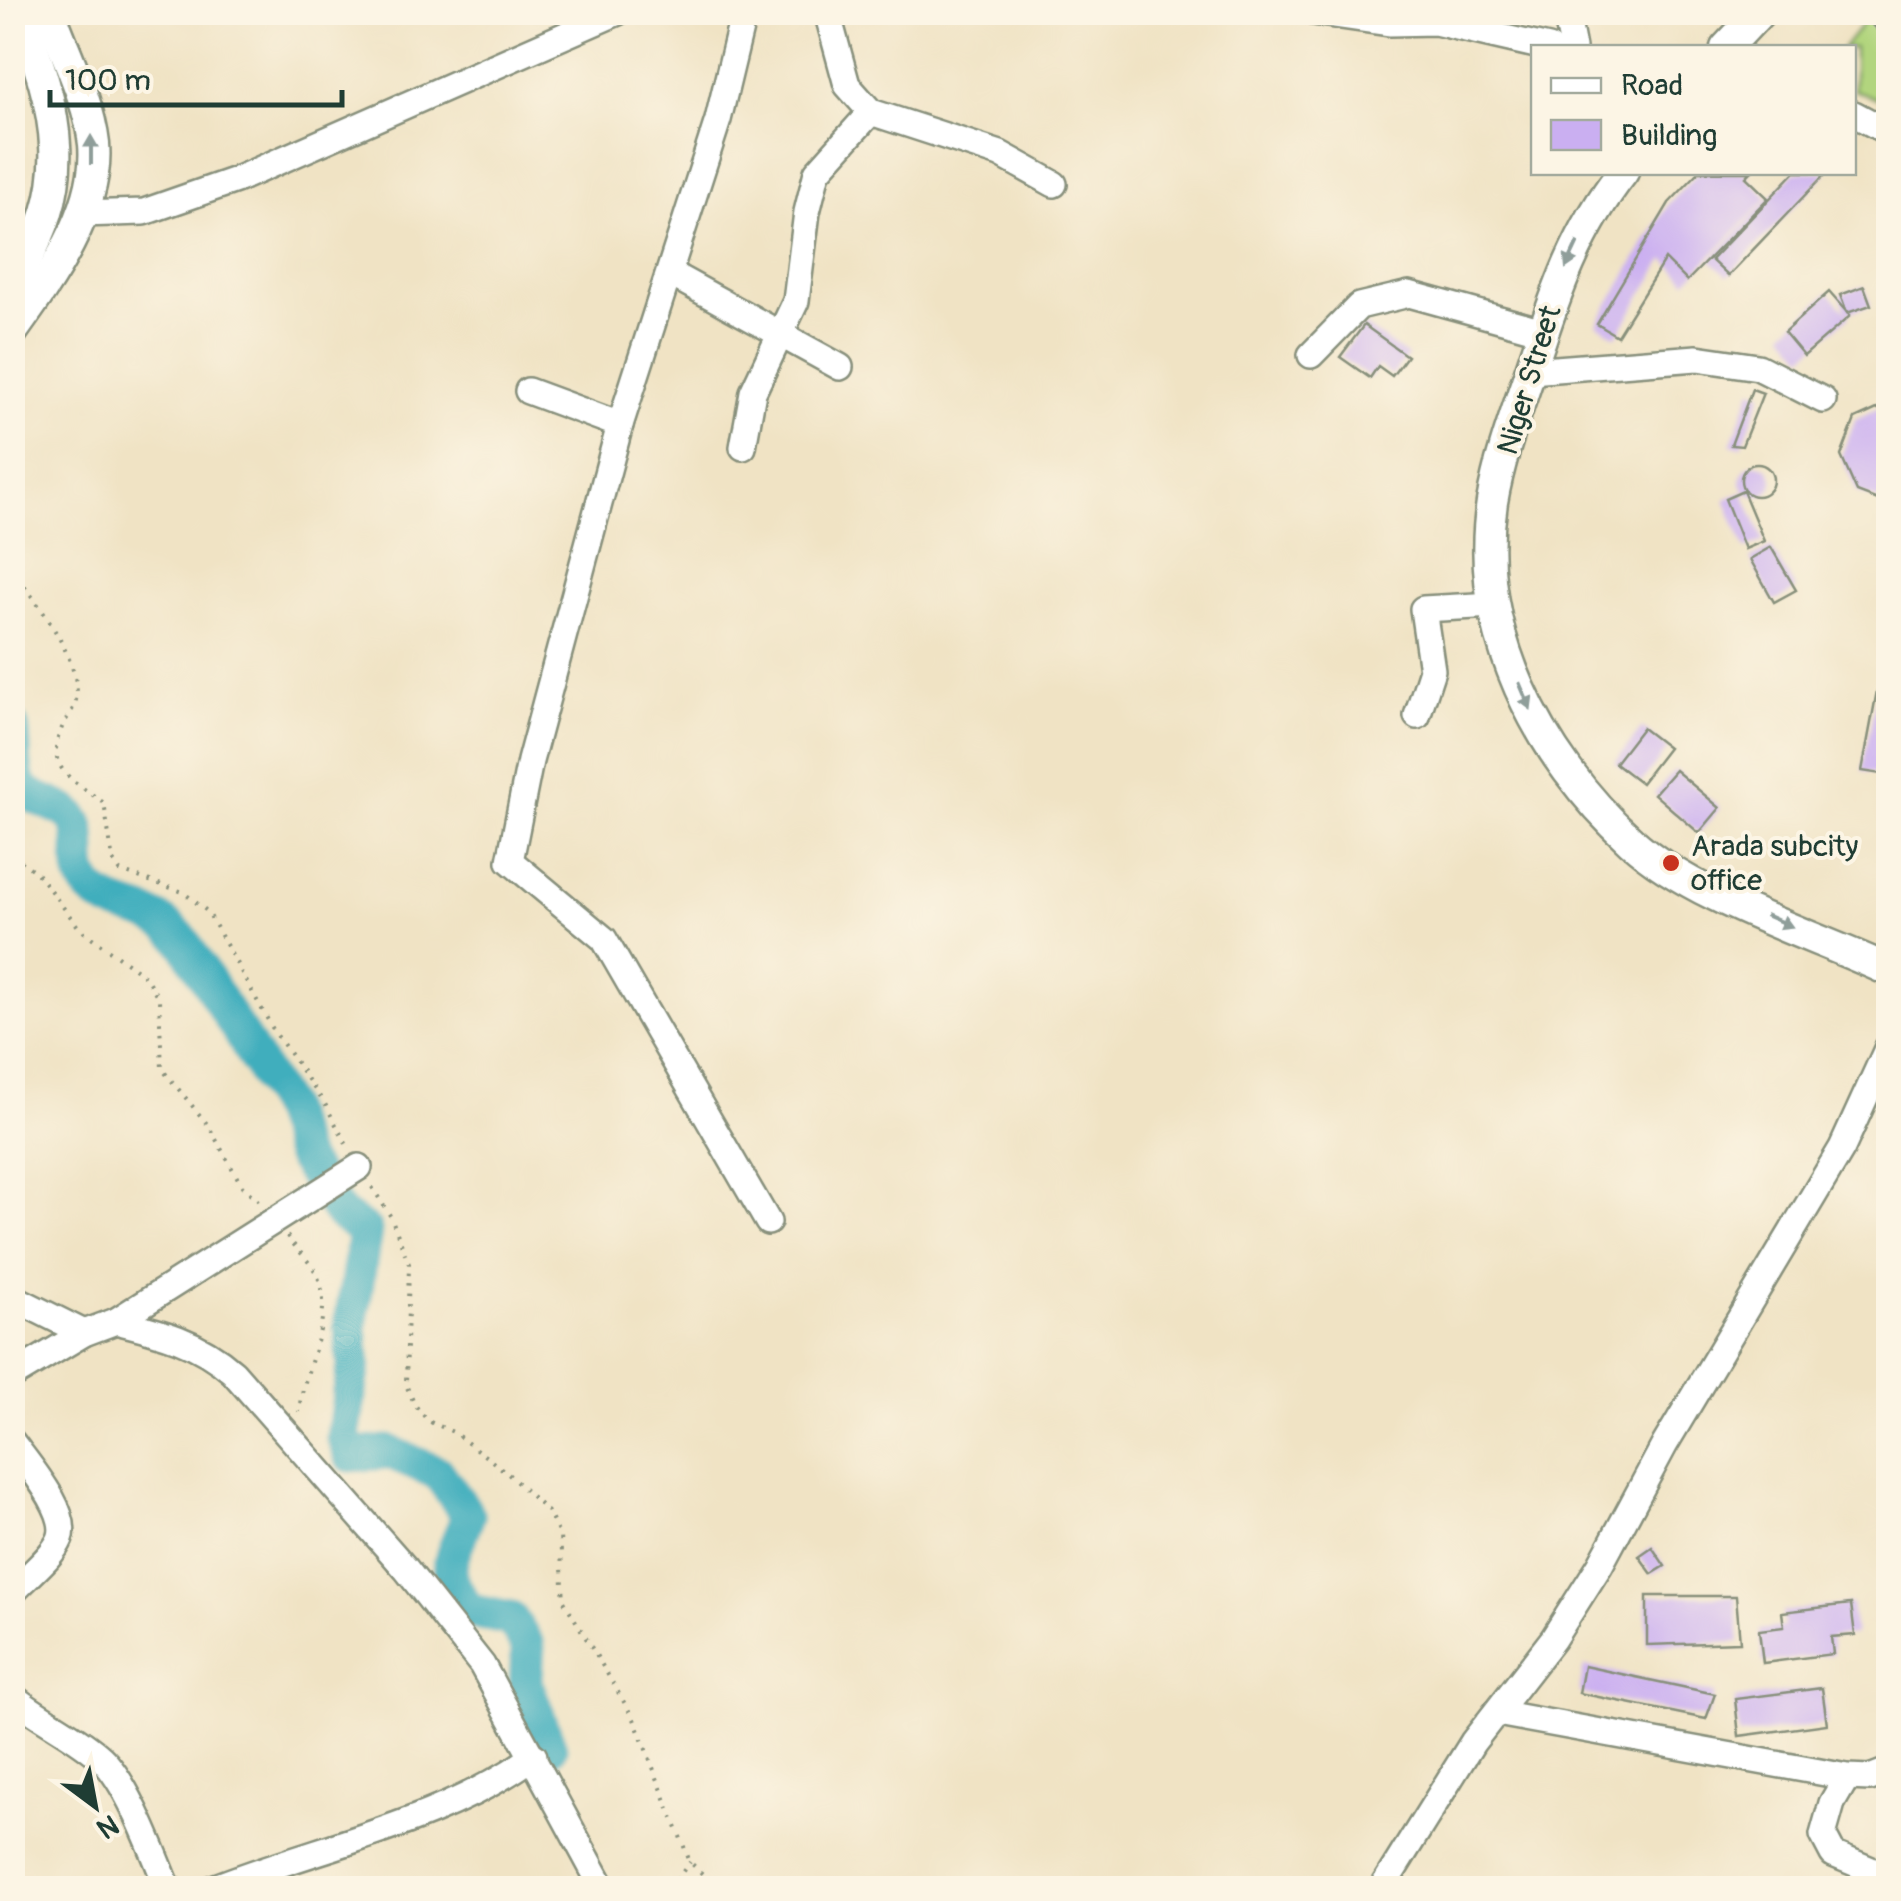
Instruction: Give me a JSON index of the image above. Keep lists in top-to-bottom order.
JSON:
{
  "streets": {
    "main road": ["Niger Street"]
  },
  "one_way": ["Niger Street"],
  "places": ["Arada subcity office"],
  "legend": ["Road", "Building"],
  "scale_bar": "100 m",
  "north": "bottom right"
}
